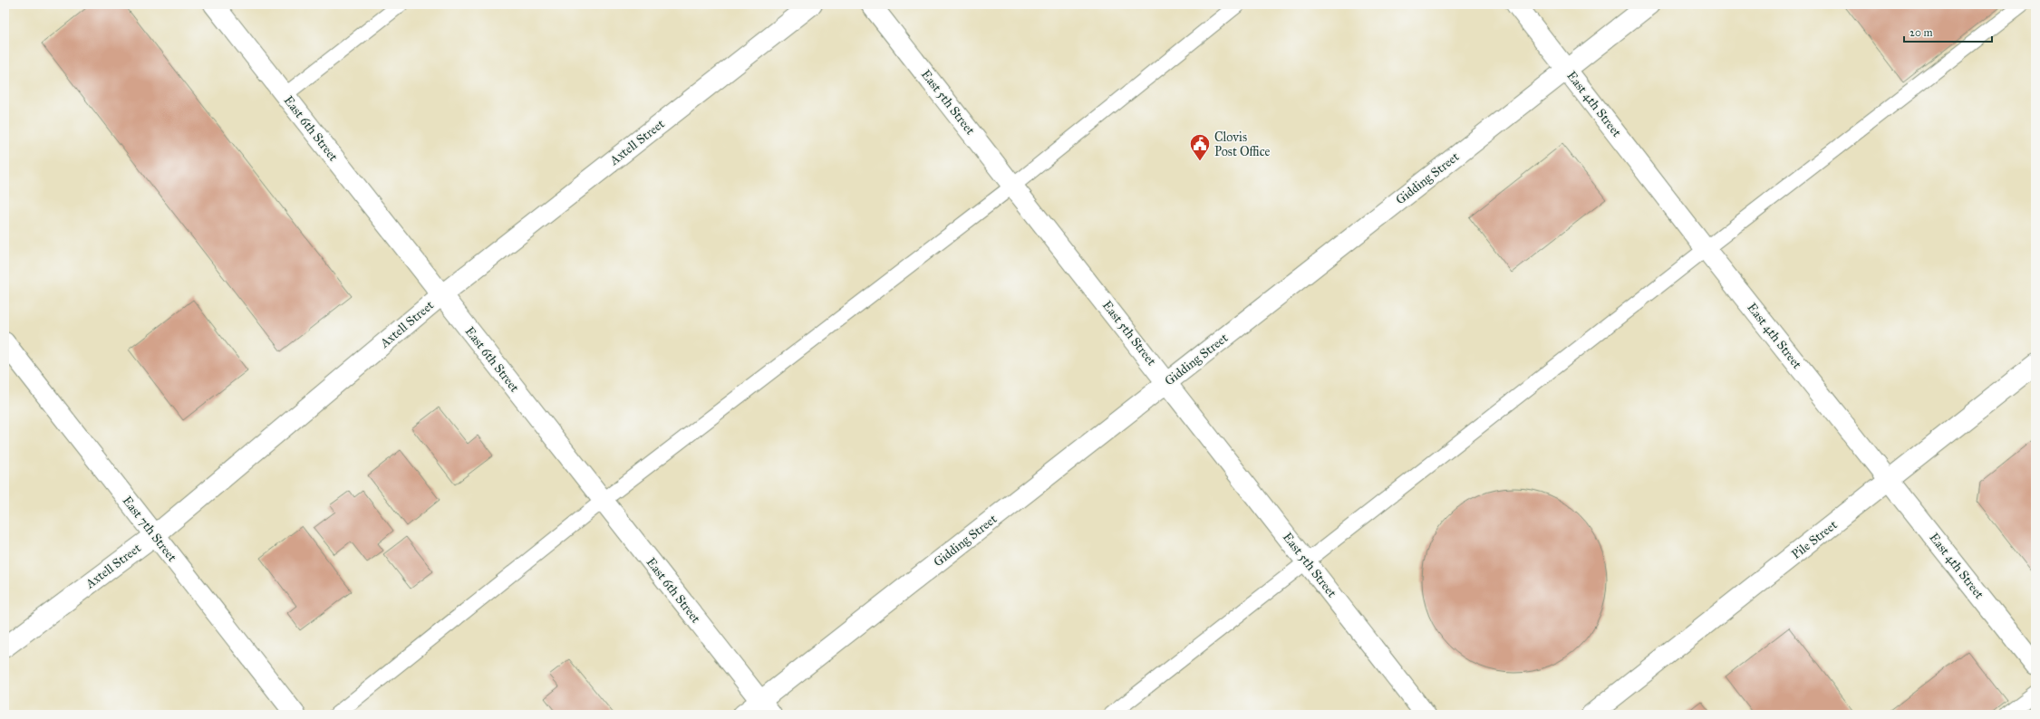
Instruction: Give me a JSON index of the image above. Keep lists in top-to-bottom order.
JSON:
{
  "streets": {
    "street": [
      "East 5th Street",
      "East 4th Street",
      "East 6th Street",
      "Axtell Street",
      "Gidding Street",
      "East 7th Street",
      "Pile Street"
    ]
  },
  "crossings": [
    ["East 5th Street", "Gidding Street"],
    ["East 4th Street", "Gidding Street"],
    ["East 4th Street", "Pile Street"],
    ["East 6th Street", "Axtell Street"],
    ["East 6th Street", "Gidding Street"],
    ["Axtell Street", "East 7th Street"]
  ],
  "places": {
    "public building": ["Clovis Post Office"]
  },
  "scale_bar": "20 m"
}
